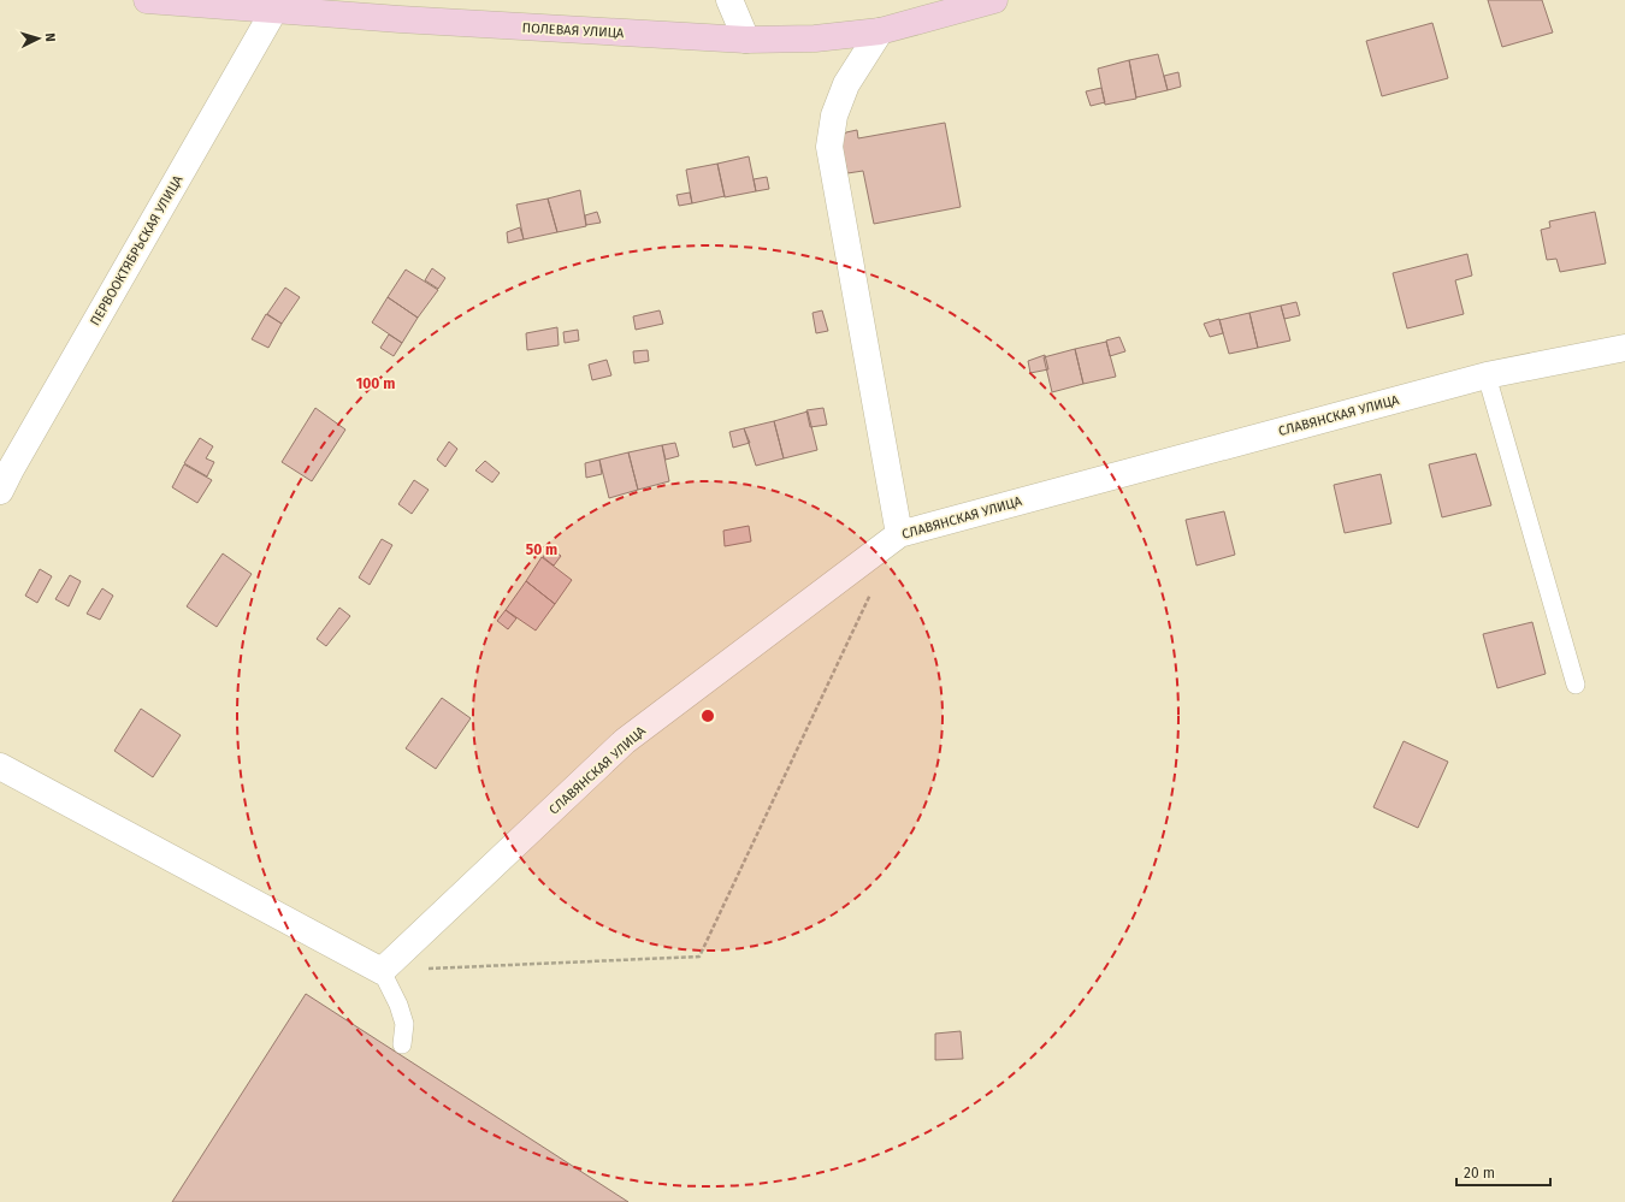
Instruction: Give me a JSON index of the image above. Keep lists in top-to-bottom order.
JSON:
{
  "streets": {
    "street": ["ПОЛЕВАЯ УЛИЦА", "ПЕРВООКТЯБРЬСКАЯ УЛИЦА", "СЛАВЯНСКАЯ УЛИЦА"]
  },
  "crossings": [
    ["ПОЛЕВАЯ УЛИЦА", "ПЕРВООКТЯБРЬСКАЯ УЛИЦА"]
  ],
  "scale_bar": "20 m",
  "north": "right",
  "rings": ["100 m", "50 m"]
}
